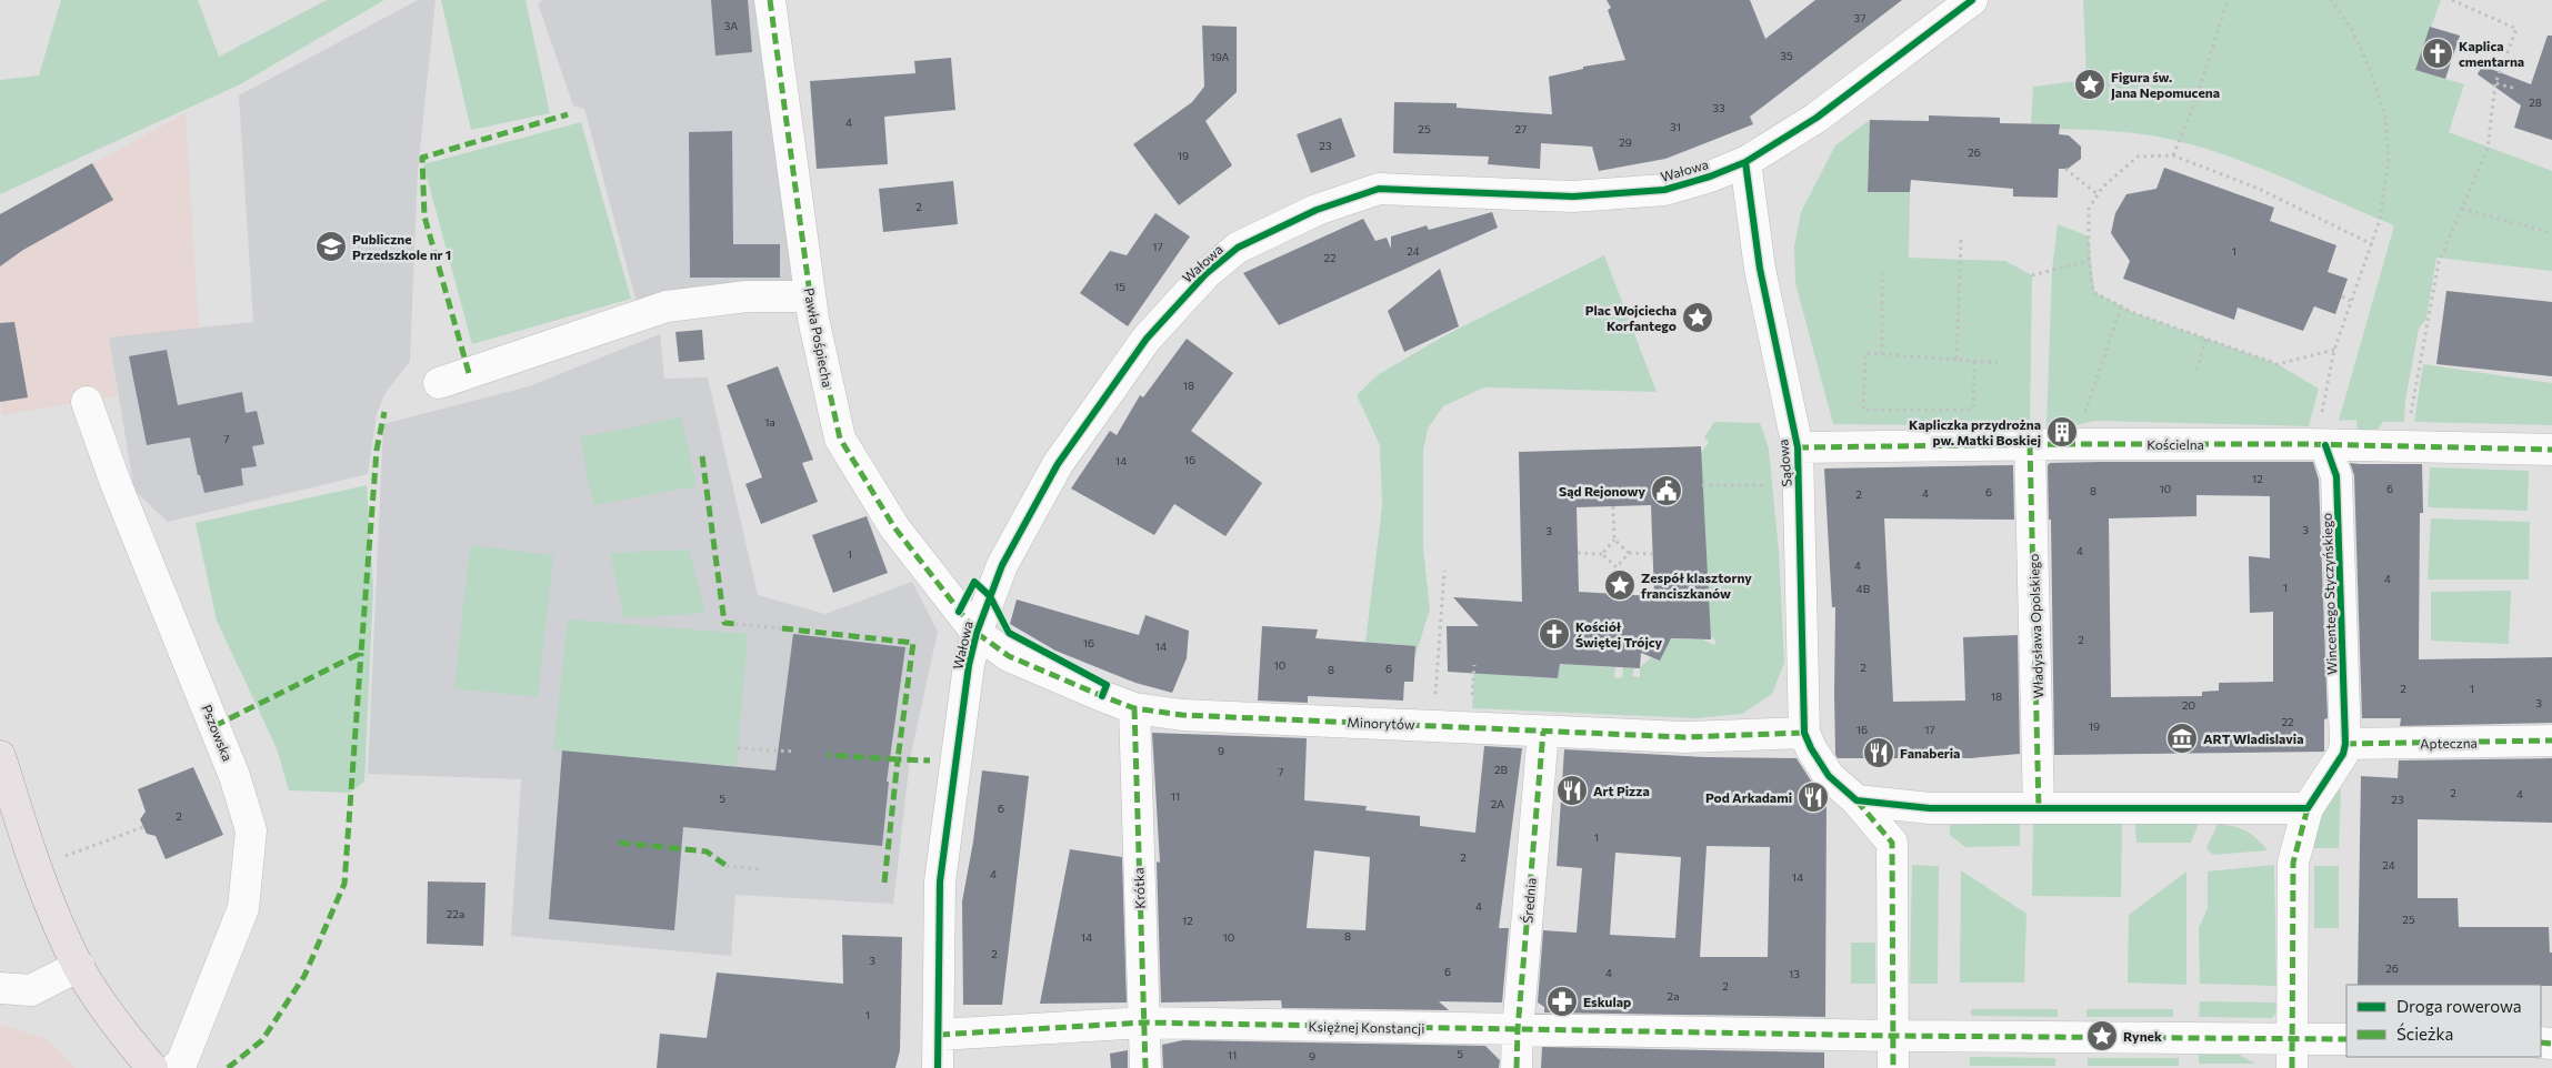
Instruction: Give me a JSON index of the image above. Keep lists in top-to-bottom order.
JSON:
{
  "streets": {
    "street": [
      "Wałowa",
      "Pawła Pośpiecha",
      "Kościelna",
      "Sądowa",
      "Wincentego Styczyńskiego",
      "Władysława Opolskiego",
      "Minorytów",
      "Pszowska",
      "Apteczna",
      "Krótka",
      "Średnia",
      "Księżnej Konstancji"
    ]
  },
  "crossings": [
    ["Wałowa", "Pawła Pośpiecha"],
    ["Wałowa", "Sądowa"],
    ["Wałowa", "Minorytów"],
    ["Wałowa", "Księżnej Konstancji"],
    ["Pawła Pośpiecha", "Minorytów"],
    ["Kościelna", "Sądowa"],
    ["Kościelna", "Wincentego Styczyńskiego"],
    ["Kościelna", "Władysława Opolskiego"],
    ["Sądowa", "Minorytów"],
    ["Wincentego Styczyńskiego", "Apteczna"],
    ["Minorytów", "Krótka"],
    ["Minorytów", "Średnia"],
    ["Krótka", "Księżnej Konstancji"],
    ["Średnia", "Księżnej Konstancji"]
  ],
  "places": {
    "church": ["Kaplica cmentarna", "Kościół Świętej Trójcy"],
    "place": [
      "Figura św. Jana Nepomucena",
      "Plac Wojciecha Korfantego",
      "Zespół klasztorny franciszkanów",
      "Rynek"
    ],
    "school or university": ["Publiczne Przedszkole nr 1"],
    "building": ["Kapliczka przydrożna pw. Matki Boskiej"],
    "public building": ["Sąd Rejonowy"],
    "museum": ["ART Wladislavia"],
    "restaurant": ["Fanaberia", "Art Pizza", "Pod Arkadami"],
    "pharmacy": ["Eskulap"]
  },
  "house_numbers": [
    "37",
    "3A",
    "35",
    "19A",
    "28",
    "33",
    "4",
    "31",
    "25",
    "27",
    "29",
    "23",
    "26",
    "19",
    "2",
    "17",
    "24",
    "1",
    "22",
    "15",
    "18",
    "1a",
    "7",
    "16",
    "14",
    "12",
    "10",
    "6",
    "8",
    "6",
    "4",
    "2",
    "3",
    "3",
    "4",
    "1",
    "4",
    "4",
    "1",
    "4B",
    "2",
    "16",
    "14",
    "10",
    "2",
    "6",
    "8",
    "2",
    "1",
    "18",
    "3",
    "20",
    "22",
    "19",
    "16",
    "17",
    "9",
    "2B",
    "7",
    "2",
    "4",
    "11",
    "5",
    "23",
    "2A",
    "6",
    "2",
    "1",
    "2",
    "24",
    "4",
    "14",
    "4",
    "22a",
    "25",
    "12",
    "8",
    "14",
    "10",
    "2",
    "3",
    "26",
    "6",
    "4",
    "13",
    "2",
    "2a",
    "1",
    "5",
    "11",
    "9"
  ],
  "legend": ["Droga rowerowa", "Ścieżka"]
}
